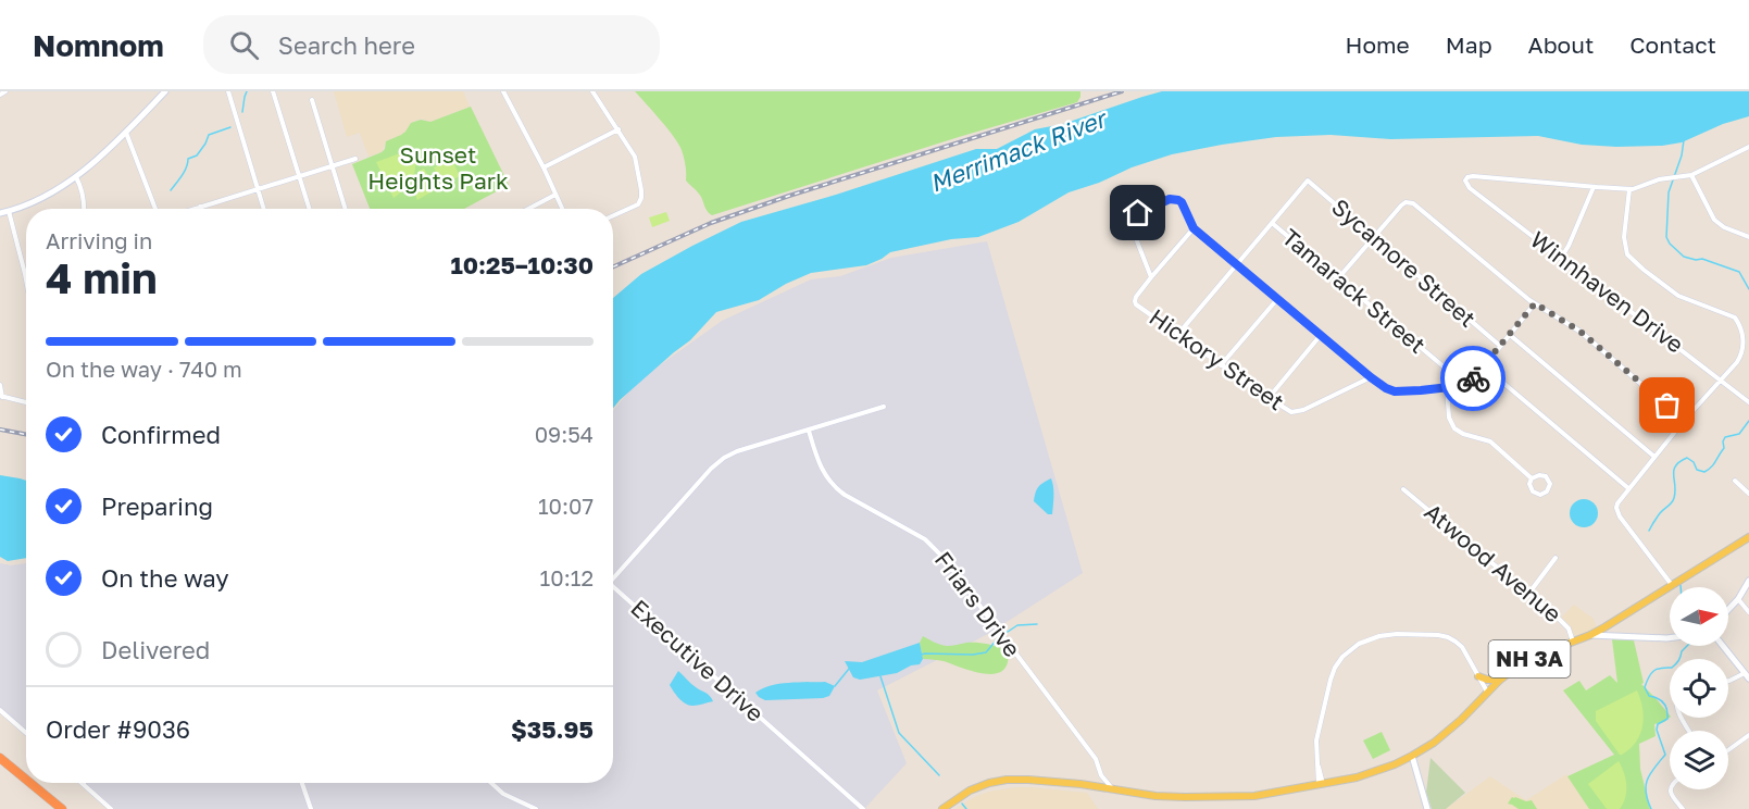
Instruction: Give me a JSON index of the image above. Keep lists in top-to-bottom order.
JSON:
{
  "streets": {
    "main road": ["NH 3A"],
    "street": [
      "Sycamore Street",
      "Tamarack Street",
      "Winnhaven Drive",
      "Hickory Street",
      "Atwood Avenue",
      "Friars Drive",
      "Executive Drive"
    ]
  },
  "crossings": [
    ["Sycamore Street", "Tamarack Street"],
    ["Atwood Avenue", "NH 3A"],
    ["Friars Drive", "NH 3A"],
    ["Friars Drive", "Executive Drive"]
  ],
  "water": ["Merrimack River"],
  "parks": ["Sunset Heights Park"],
  "north": "right",
  "page": {
    "header": "Nomnom",
    "search": "Search here",
    "nav": [
      "Home",
      "Map",
      "About",
      "Contact"
    ],
    "heading": ["4 min", "Arriving in", "10:25–10:30"],
    "panel": ["Order #9036", "$35.95"],
    "bar": "On the way · 740 m",
    "list": [
      ["Confirmed", "09:54"],
      ["Preparing", "10:07"],
      ["On the way", "10:12"],
      "Delivered"
    ]
  }
}
